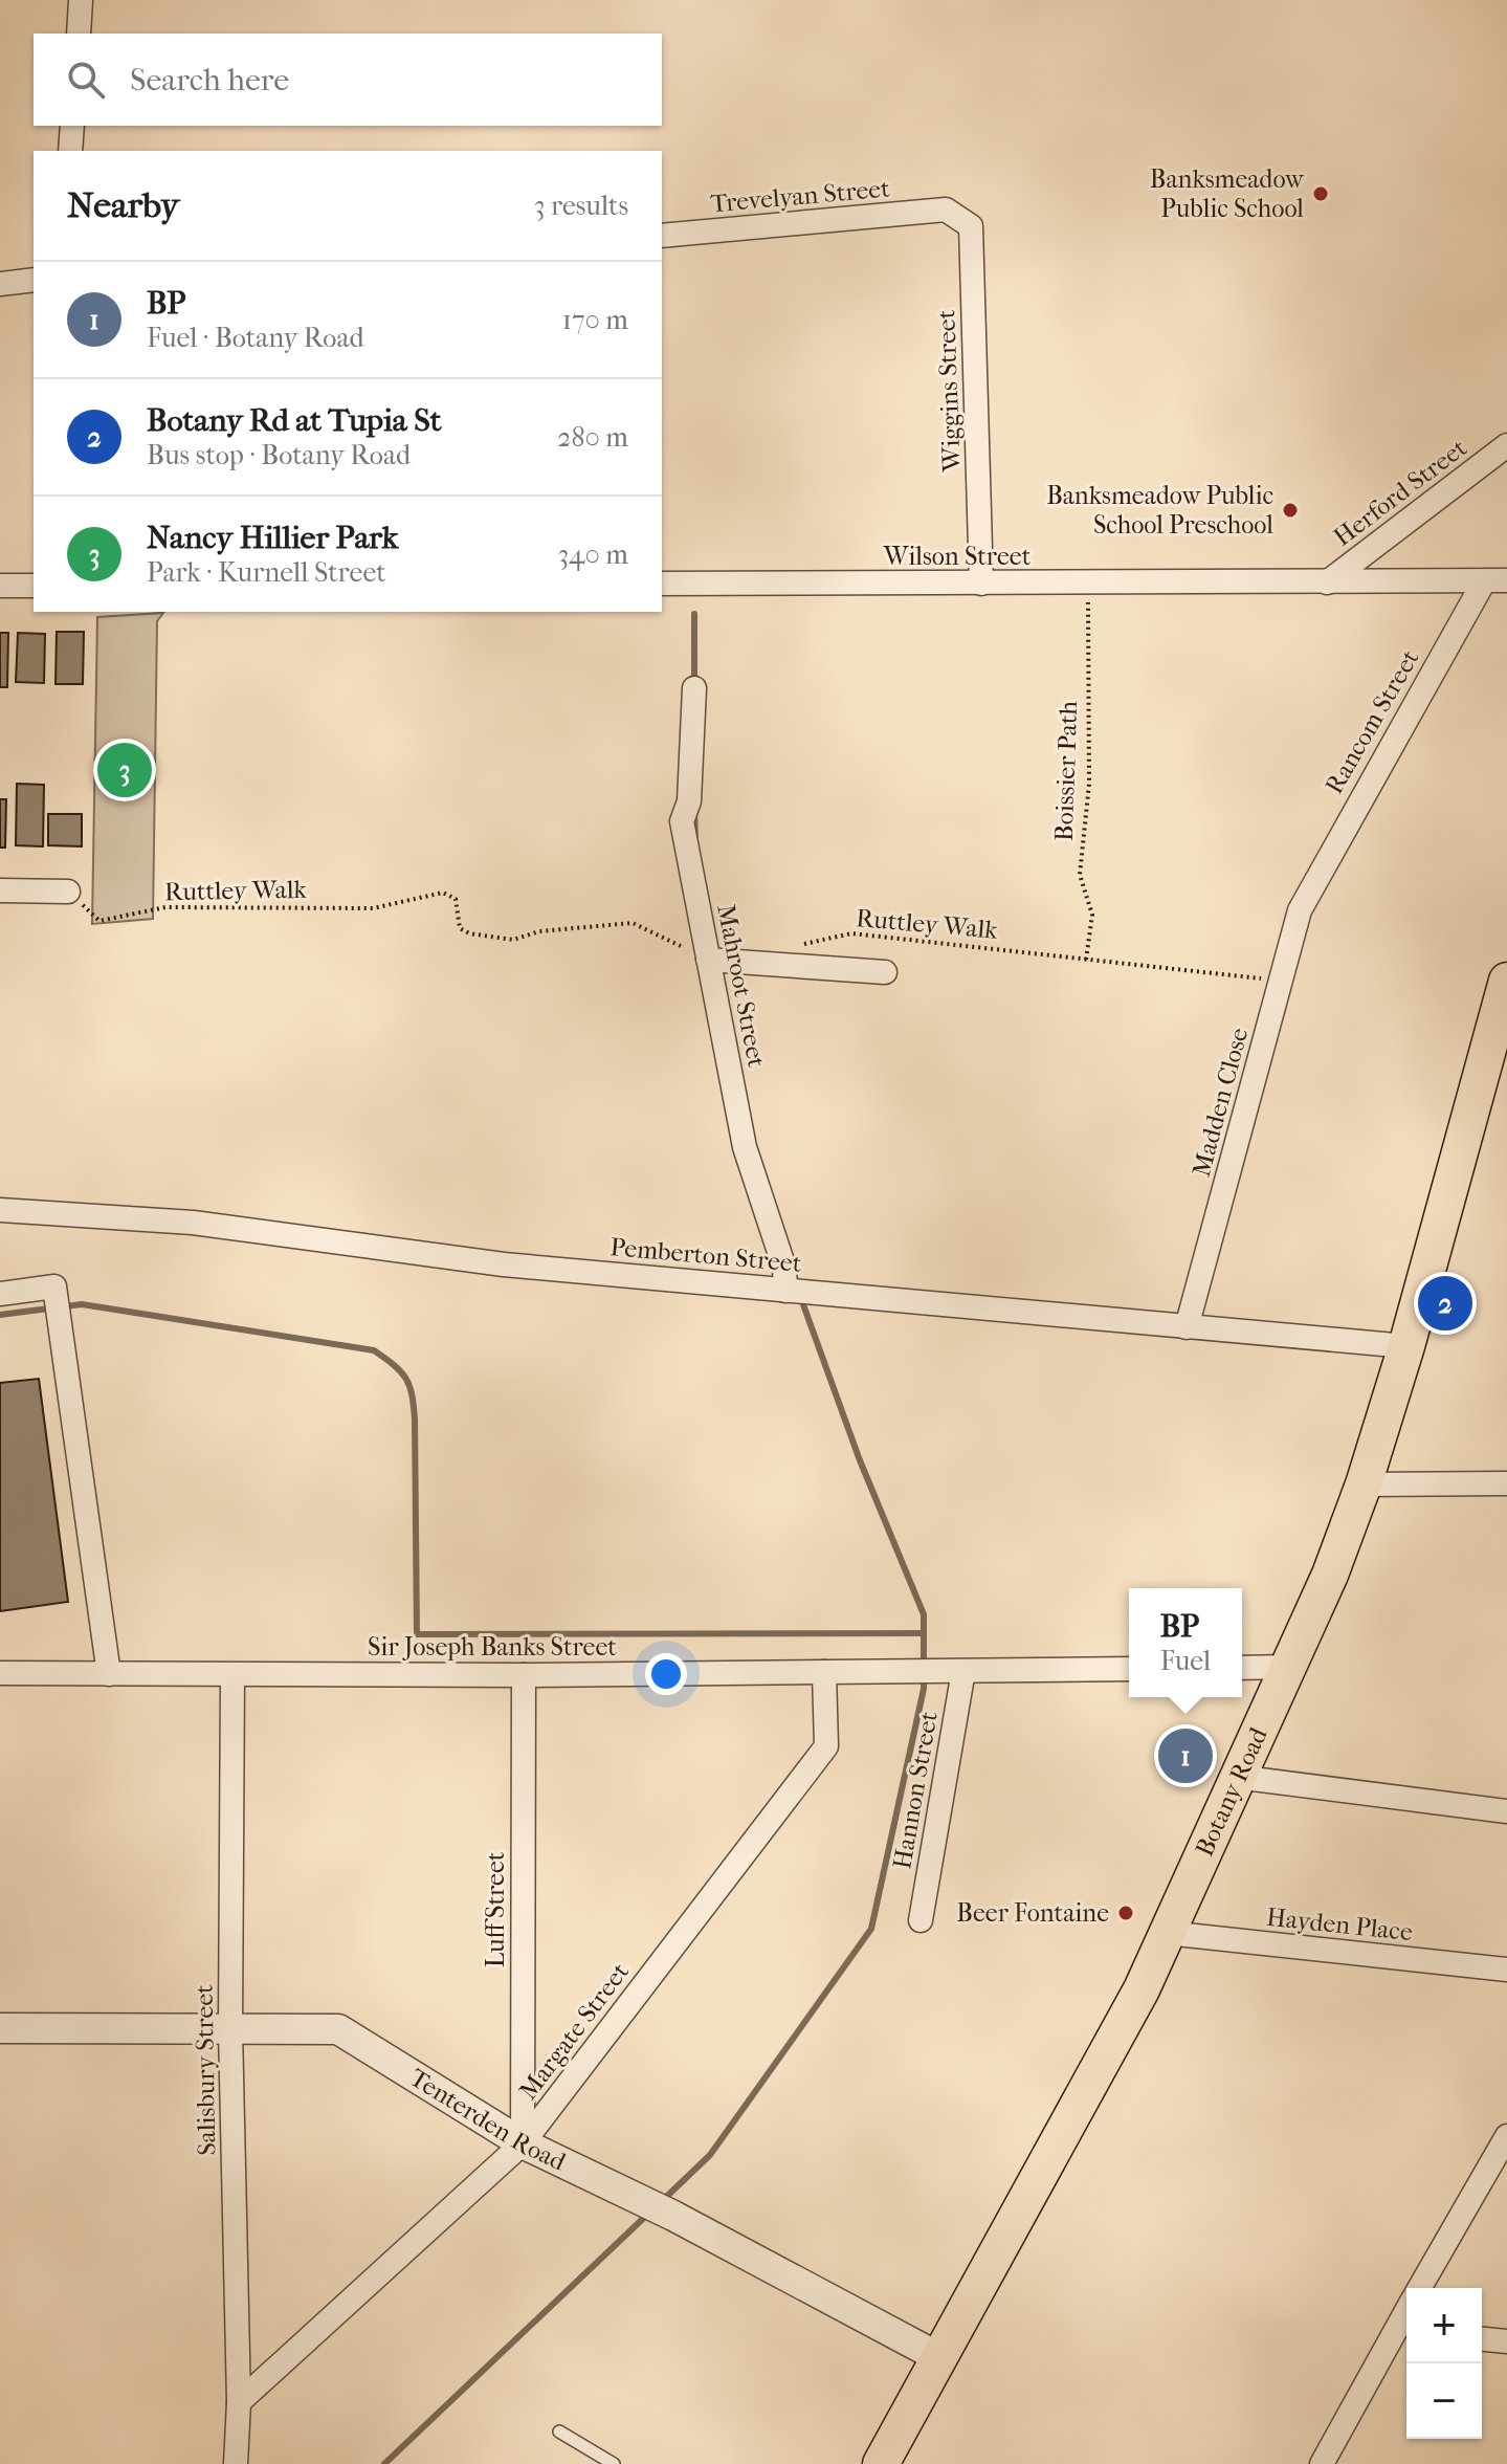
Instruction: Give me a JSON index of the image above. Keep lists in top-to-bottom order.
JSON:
{
  "streets": {
    "main road": ["Botany Road"],
    "street": [
      "Trevelyan Street",
      "Wiggins Street",
      "Herford Street",
      "Wilson Street",
      "Rancom Street",
      "Mahroot Street",
      "Madden Close",
      "Pemberton Street",
      "Sir Joseph Banks Street",
      "Hannon Street",
      "Luff Street",
      "Hayden Place",
      "Margate Street",
      "Salisbury Street",
      "Tenterden Road"
    ],
    "path": ["Boissier Path", "Ruttley Walk"]
  },
  "crossings": [
    ["Trevelyan Street", "Wiggins Street"],
    ["Wiggins Street", "Wilson Street"],
    ["Herford Street", "Wilson Street"],
    ["Wilson Street", "Rancom Street"],
    ["Wilson Street", "Boissier Path"],
    ["Rancom Street", "Madden Close"],
    ["Boissier Path", "Ruttley Walk"],
    ["Ruttley Walk", "Mahroot Street"],
    ["Ruttley Walk", "Madden Close"],
    ["Mahroot Street", "Pemberton Street"],
    ["Madden Close", "Pemberton Street"],
    ["Pemberton Street", "Botany Road"],
    ["Sir Joseph Banks Street", "Hannon Street"],
    ["Sir Joseph Banks Street", "Luff Street"],
    ["Sir Joseph Banks Street", "Margate Street"],
    ["Sir Joseph Banks Street", "Salisbury Street"],
    ["Botany Road", "Hayden Place"],
    ["Botany Road", "Tenterden Road"],
    ["Luff Street", "Margate Street"],
    ["Luff Street", "Tenterden Road"],
    ["Margate Street", "Salisbury Street"],
    ["Margate Street", "Tenterden Road"],
    ["Salisbury Street", "Tenterden Road"]
  ],
  "places": ["Banksmeadow Public School", "Banksmeadow Public School Preschool", "Beer Fontaine"],
  "page": {
    "search": "Search here",
    "heading": ["Nearby", "3 results"],
    "list": [
      {
        "mark": "1",
        "name": "BP",
        "note": "Fuel · Botany Road",
        "value": "170 m"
      },
      {
        "mark": "2",
        "name": "Botany Rd at Tupia St",
        "note": "Bus stop · Botany Road",
        "value": "280 m"
      },
      {
        "mark": "3",
        "name": "Nancy Hillier Park",
        "note": "Park · Kurnell Street",
        "value": "340 m"
      }
    ],
    "pins": ["3", "2", "1"],
    "popup": ["BP", "Fuel"],
    "map_buttons": ["+", "−"]
  }
}
